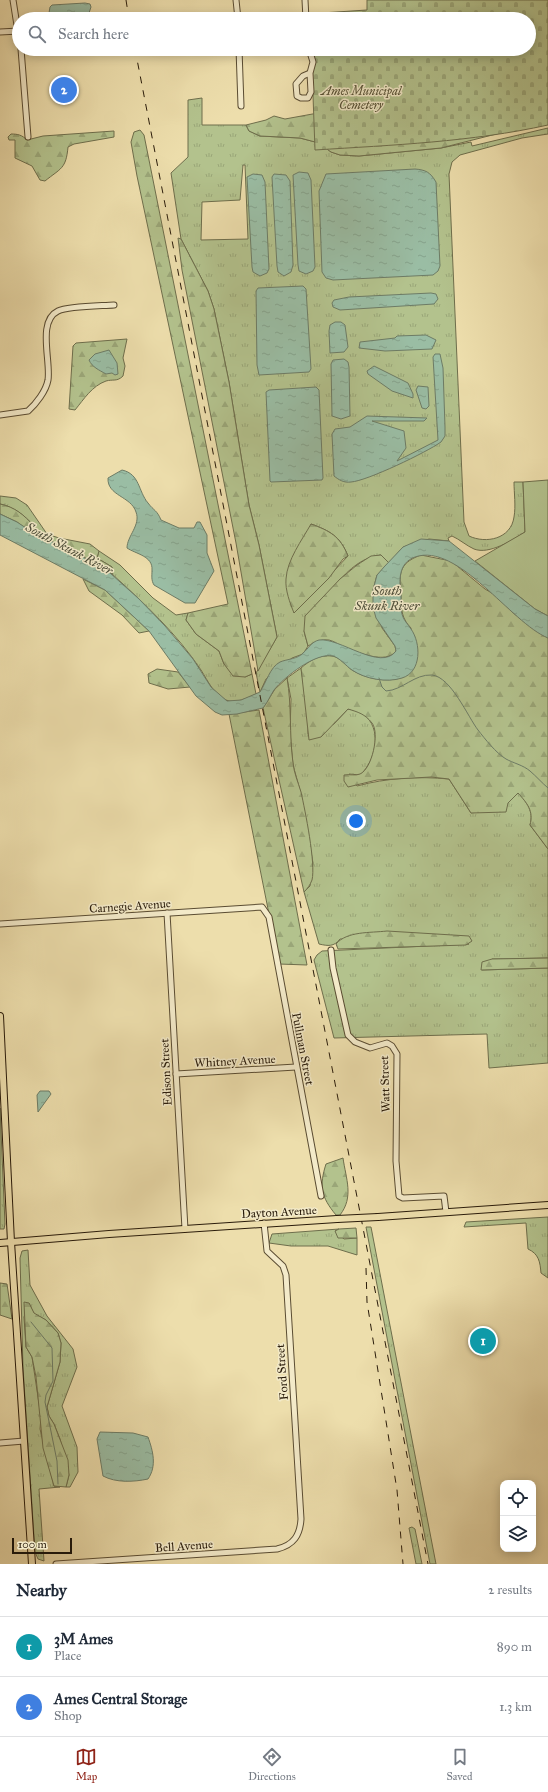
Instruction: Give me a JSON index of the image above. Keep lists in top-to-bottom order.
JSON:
{
  "streets": {
    "main road": ["Dayton Avenue"],
    "street": [
      "Carnegie Avenue",
      "Pullman Street",
      "Whitney Avenue",
      "Edison Street",
      "Watt Street",
      "Ford Street",
      "Bell Avenue"
    ]
  },
  "crossings": [
    ["Carnegie Avenue", "Pullman Street"],
    ["Carnegie Avenue", "Edison Street"],
    ["Pullman Street", "Whitney Avenue"],
    ["Whitney Avenue", "Edison Street"],
    ["Edison Street", "Dayton Avenue"],
    ["Watt Street", "Dayton Avenue"],
    ["Dayton Avenue", "Ford Street"],
    ["Ford Street", "Bell Avenue"]
  ],
  "water": ["South Skunk River"],
  "parks": ["Ames Municipal Cemetery"],
  "scale_bar": "100 m",
  "page": {
    "search": "Search here",
    "pins": ["2", "1"],
    "scale": "100 m",
    "heading": ["Nearby", "2 results"],
    "list": [
      {
        "mark": "1",
        "name": "3M Ames",
        "note": "Place",
        "value": "890 m"
      },
      {
        "mark": "2",
        "name": "Ames Central Storage",
        "note": "Shop",
        "value": "1.3 km"
      }
    ],
    "nav": ["Map", "Directions", "Saved"]
  }
}
